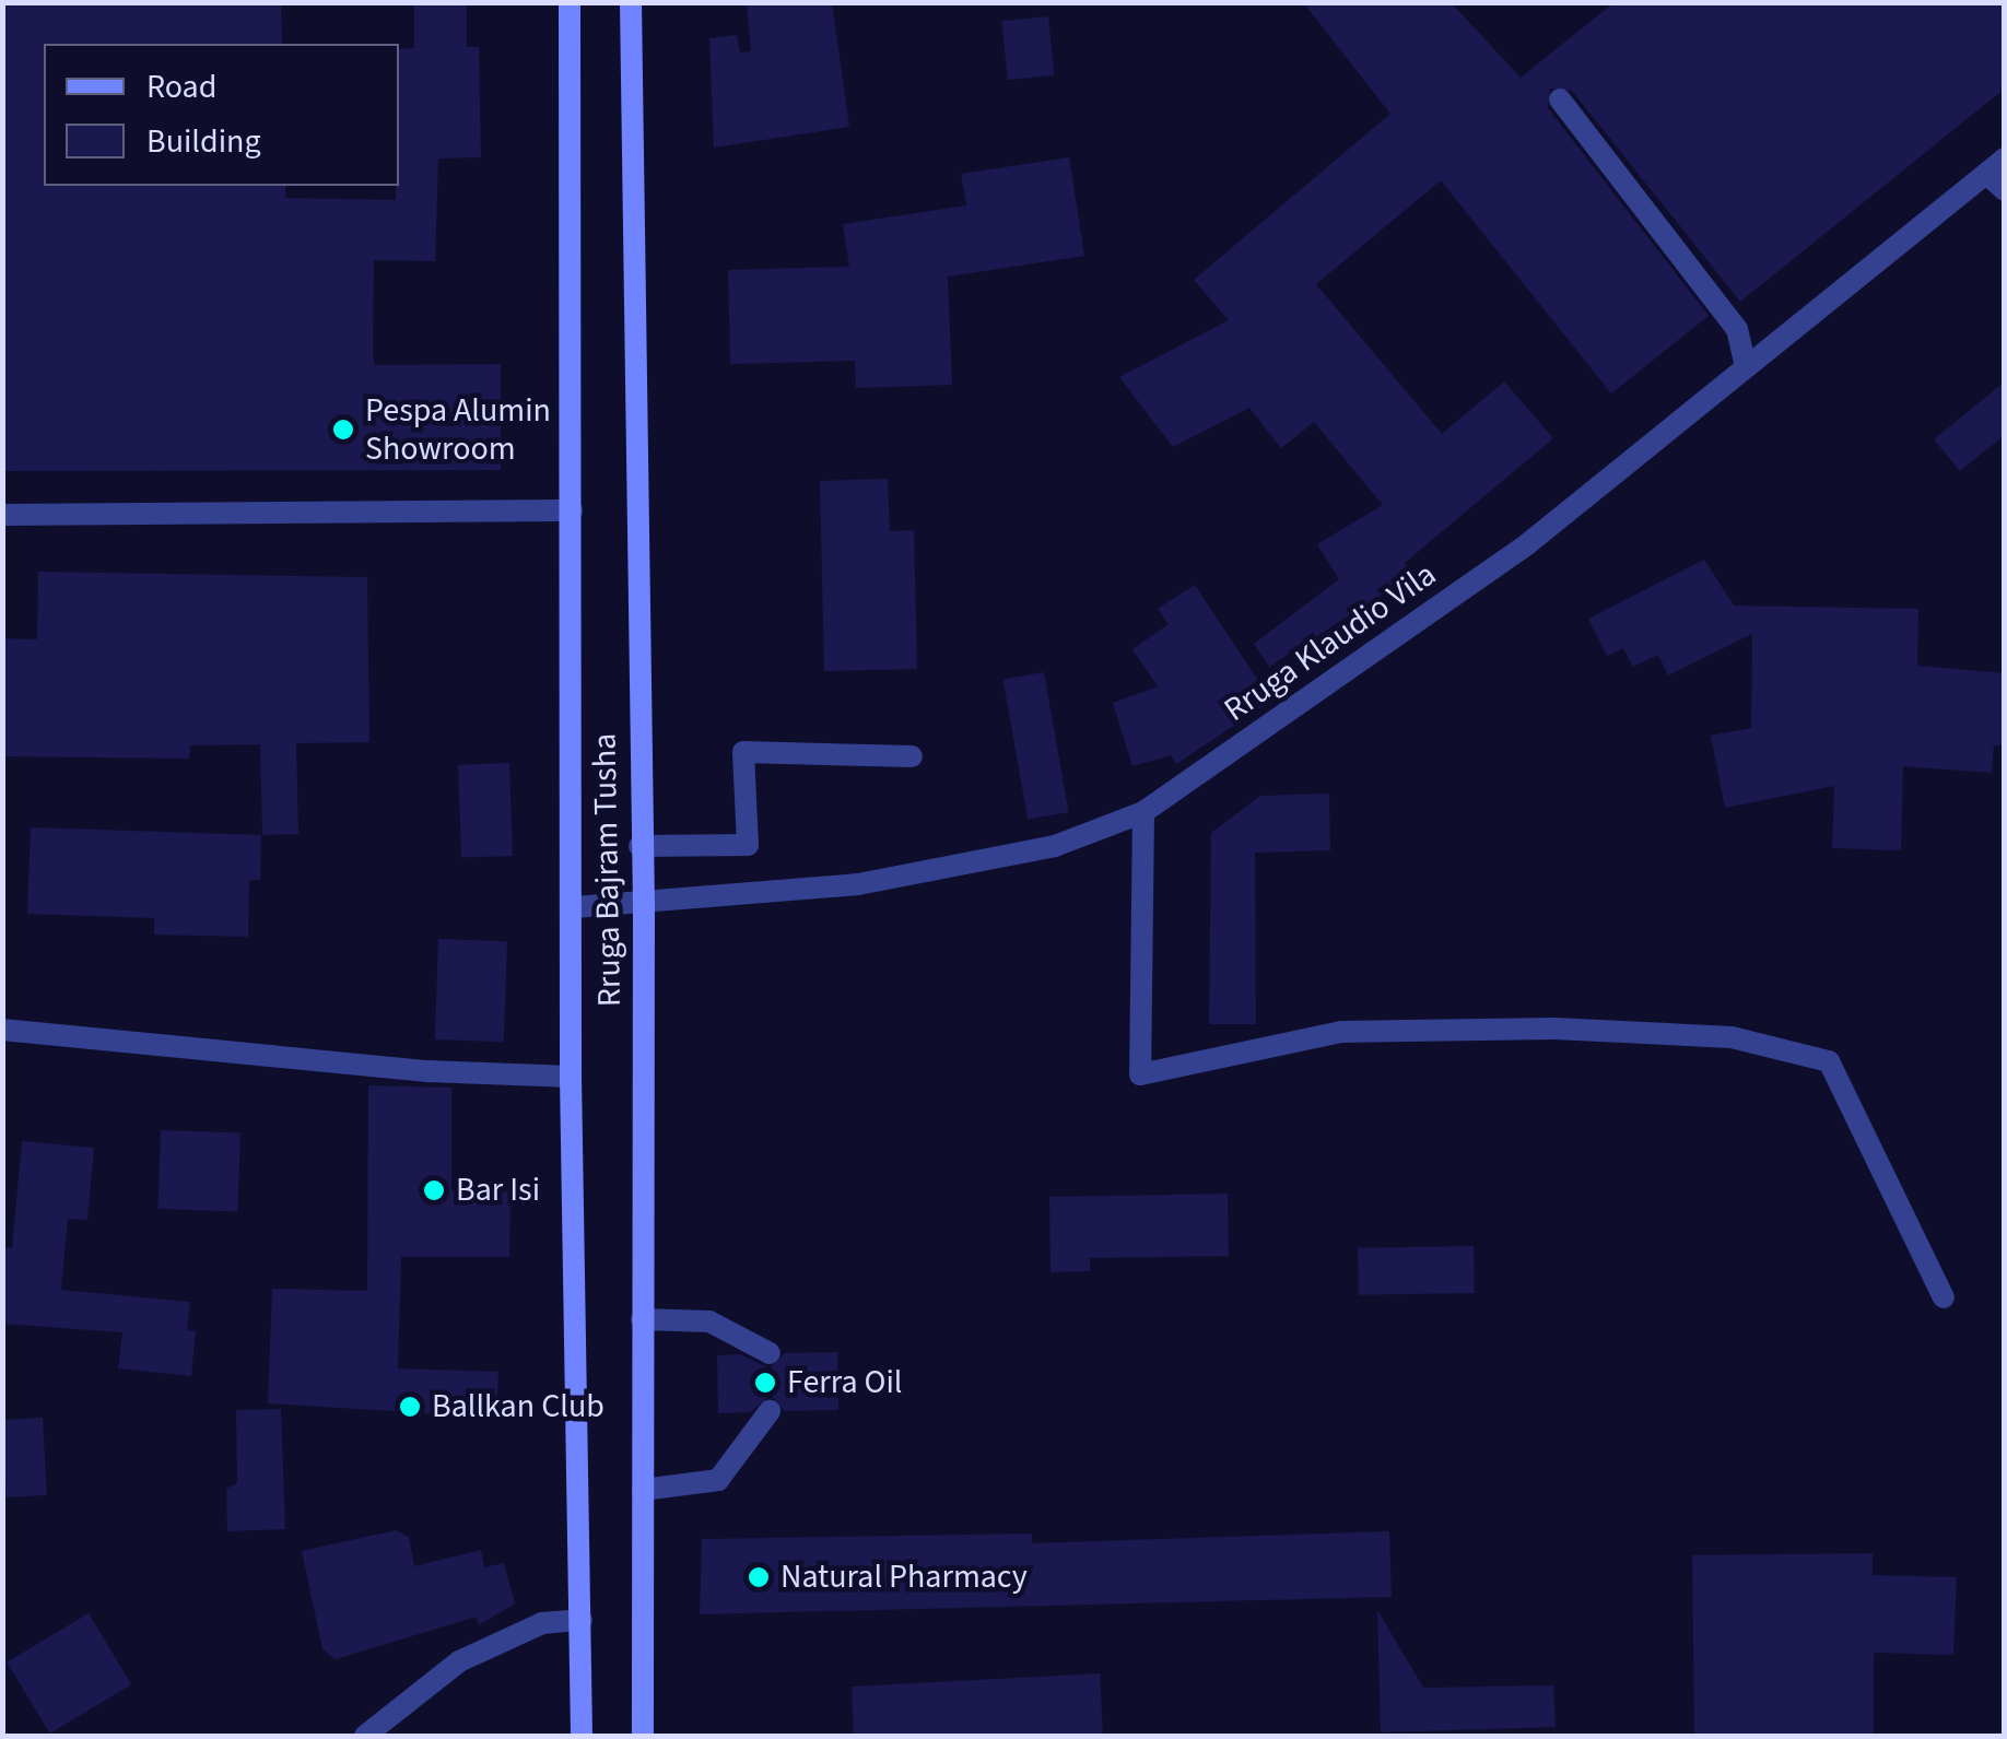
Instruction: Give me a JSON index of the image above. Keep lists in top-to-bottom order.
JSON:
{
  "streets": {
    "main road": ["Rruga Bajram Tusha"],
    "street": ["Rruga Klaudio Vila"]
  },
  "crossings": [
    ["Rruga Klaudio Vila", "Rruga Bajram Tusha"]
  ],
  "places": [
    "Pespa Alumin Showroom",
    "Bar Isi",
    "Ferra Oil",
    "Ballkan Club",
    "Natural Pharmacy"
  ],
  "legend": ["Road", "Building"]
}
